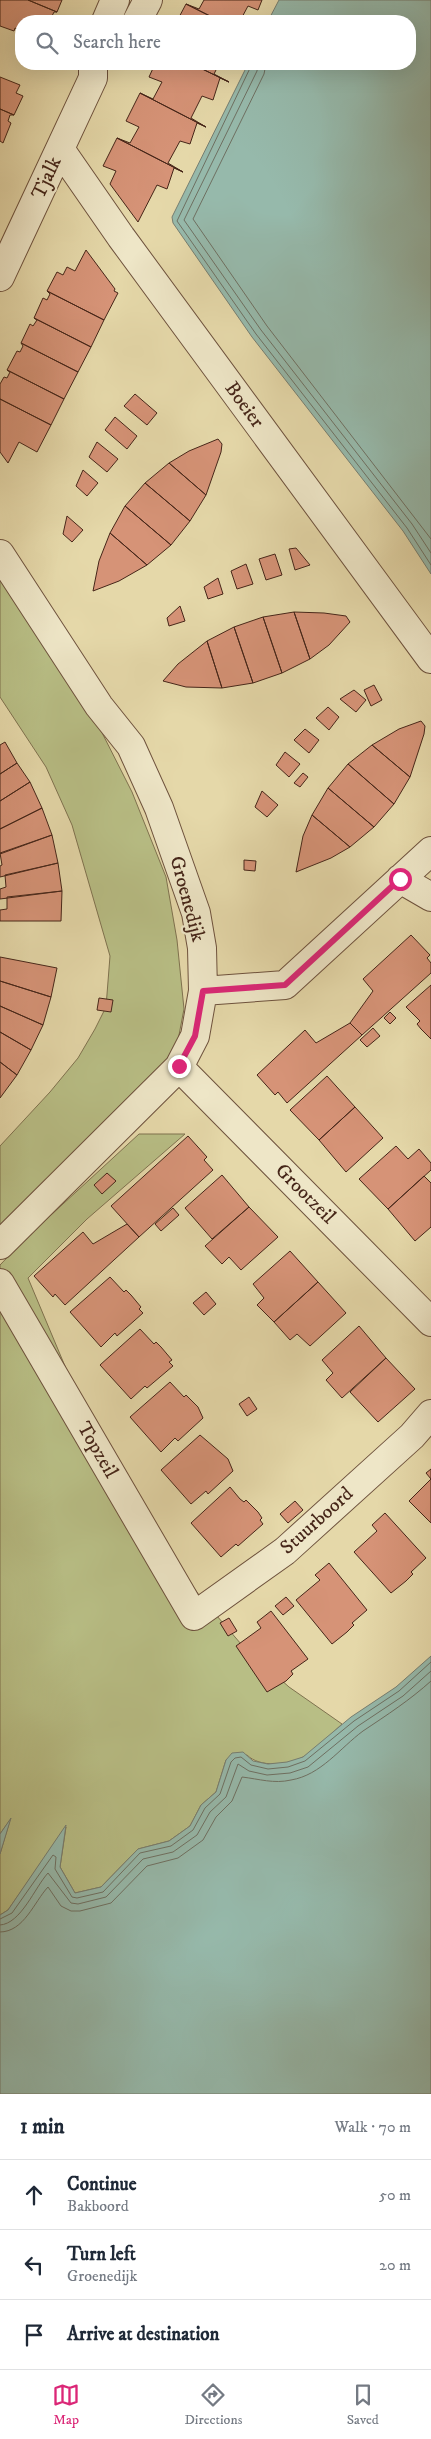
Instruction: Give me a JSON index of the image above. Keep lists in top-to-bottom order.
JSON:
{
  "streets": {
    "street": [
      "Tjalk",
      "Boeier",
      "Groenedijk",
      "Grootzeil",
      "Topzeil",
      "Stuurboord"
    ]
  },
  "crossings": [
    ["Tjalk", "Boeier"],
    ["Groenedijk", "Grootzeil"],
    ["Topzeil", "Stuurboord"]
  ],
  "page": {
    "search": "Search here",
    "heading": ["1 min", "Walk · 70 m"],
    "list": [
      ["Continue", "Bakboord", "50 m"],
      ["Turn left", "Groenedijk", "20 m"],
      "Arrive at destination"
    ],
    "nav": ["Map", "Directions", "Saved"]
  }
}
